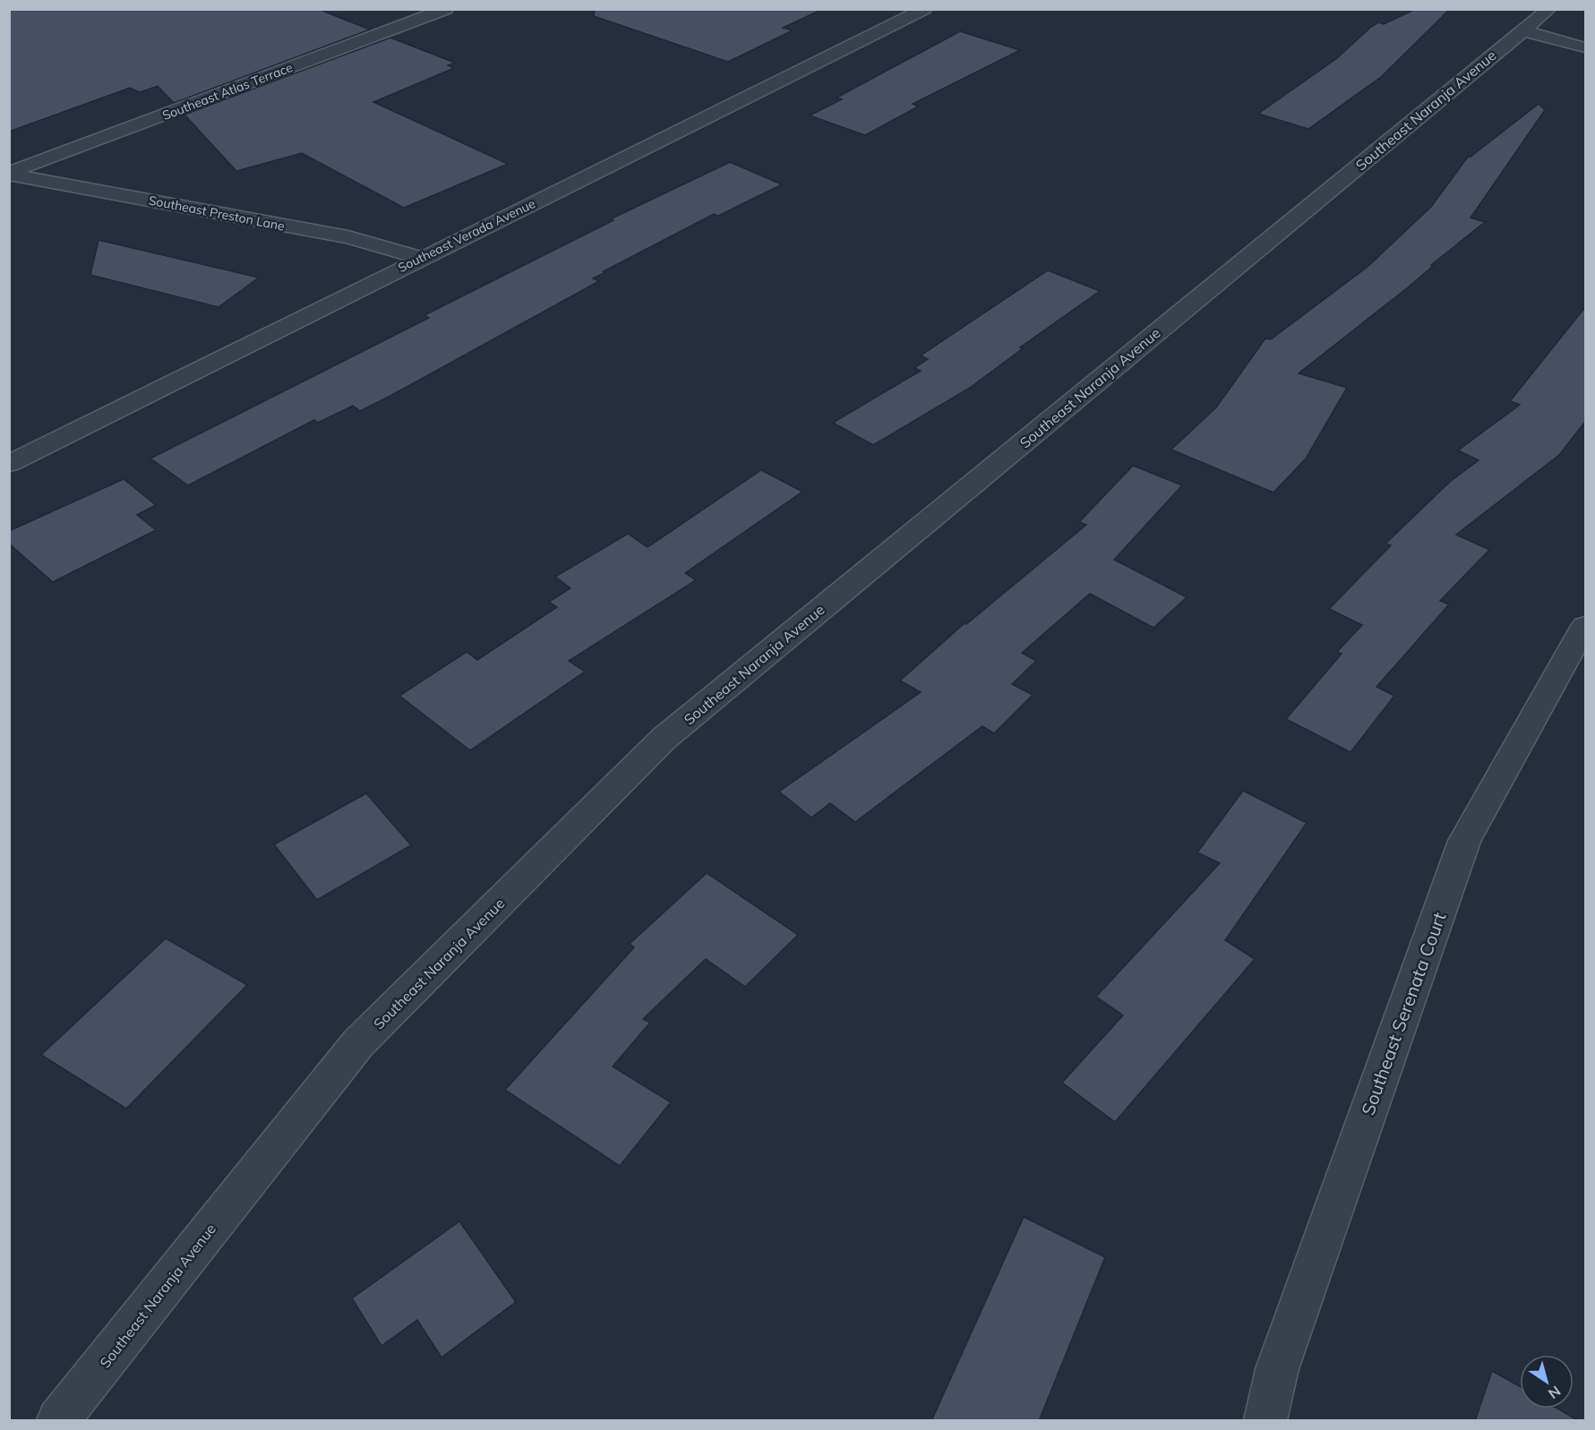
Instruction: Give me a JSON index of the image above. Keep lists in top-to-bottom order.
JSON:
{
  "streets": {
    "street": [
      "Southeast Atlas Terrace",
      "Southeast Naranja Avenue",
      "Southeast Preston Lane",
      "Southeast Verada Avenue",
      "Southeast Serenata Court"
    ]
  },
  "crossings": [
    ["Southeast Atlas Terrace", "Southeast Preston Lane"],
    ["Southeast Preston Lane", "Southeast Verada Avenue"]
  ],
  "north": "bottom right"
}
